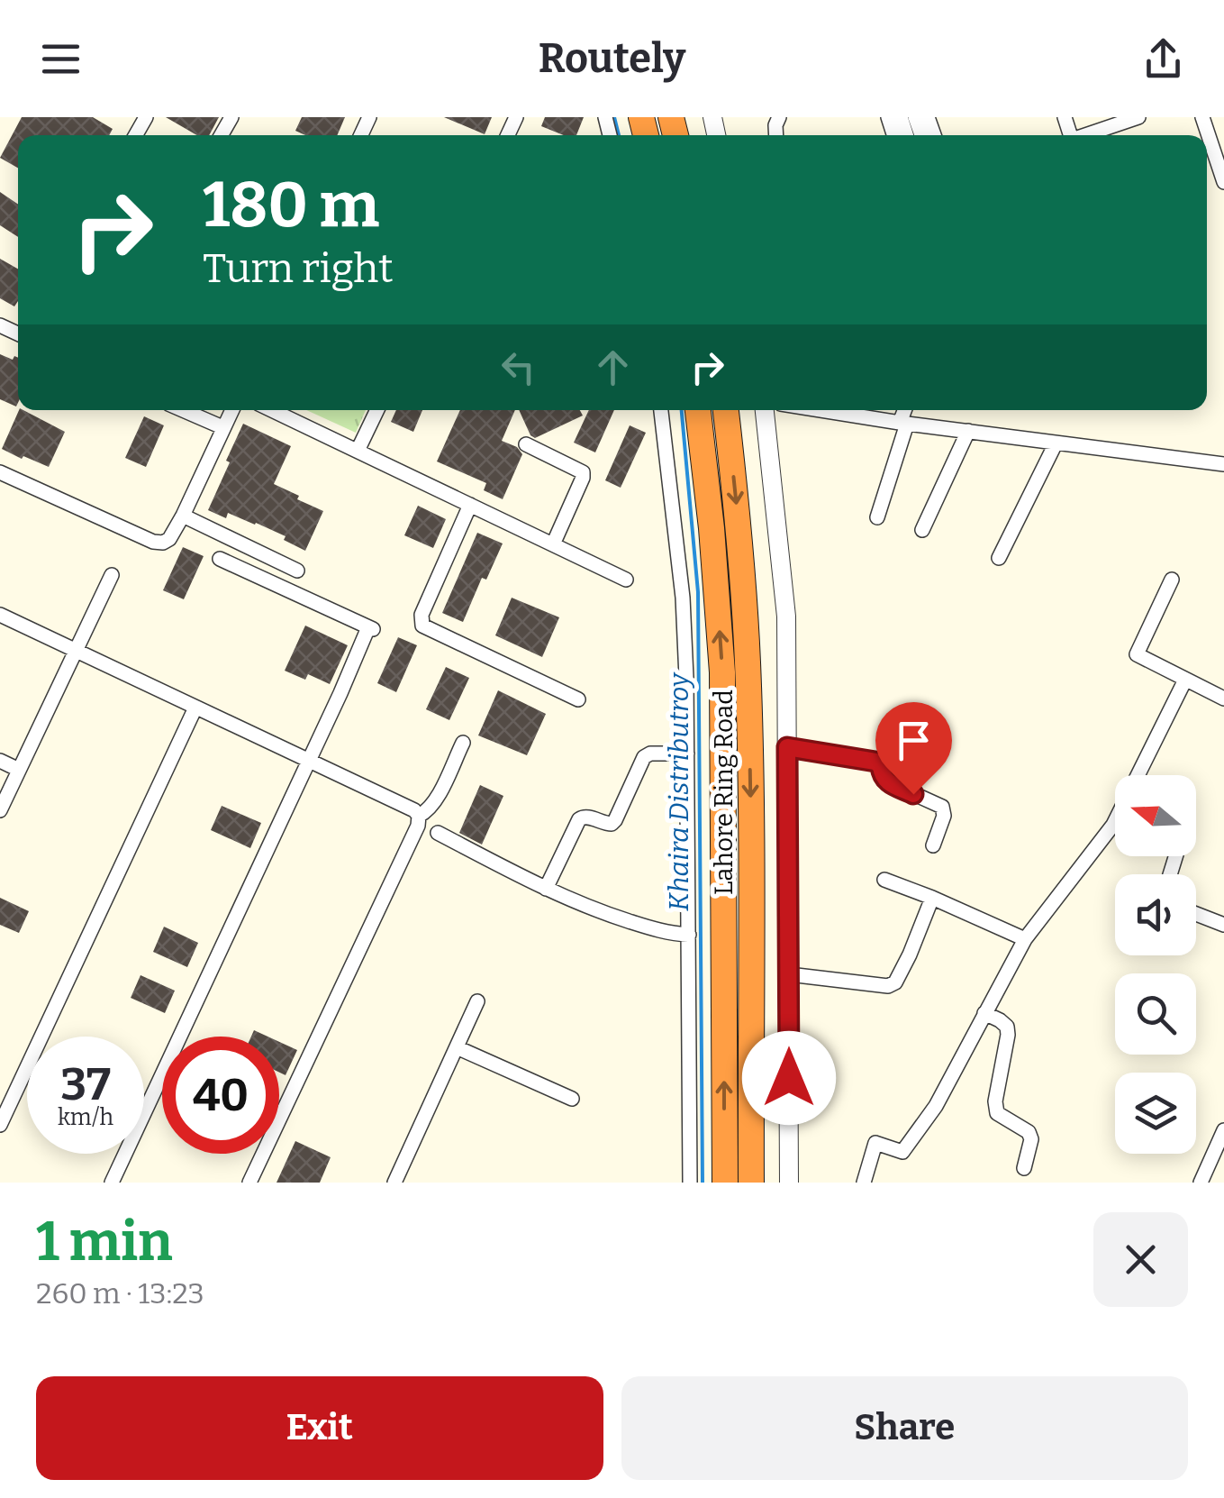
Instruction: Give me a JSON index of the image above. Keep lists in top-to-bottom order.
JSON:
{
  "streets": {
    "highway": ["Lahore Ring Road"]
  },
  "water": ["Khaira Distributroy"],
  "north": "left",
  "page": {
    "header": "Routely",
    "turn": ["180 m", "Turn right"],
    "speed": "37 km/h",
    "limit": "40",
    "heading": ["1 min", "260 m · 13:23"],
    "buttons": ["Exit", "Share"]
  }
}
